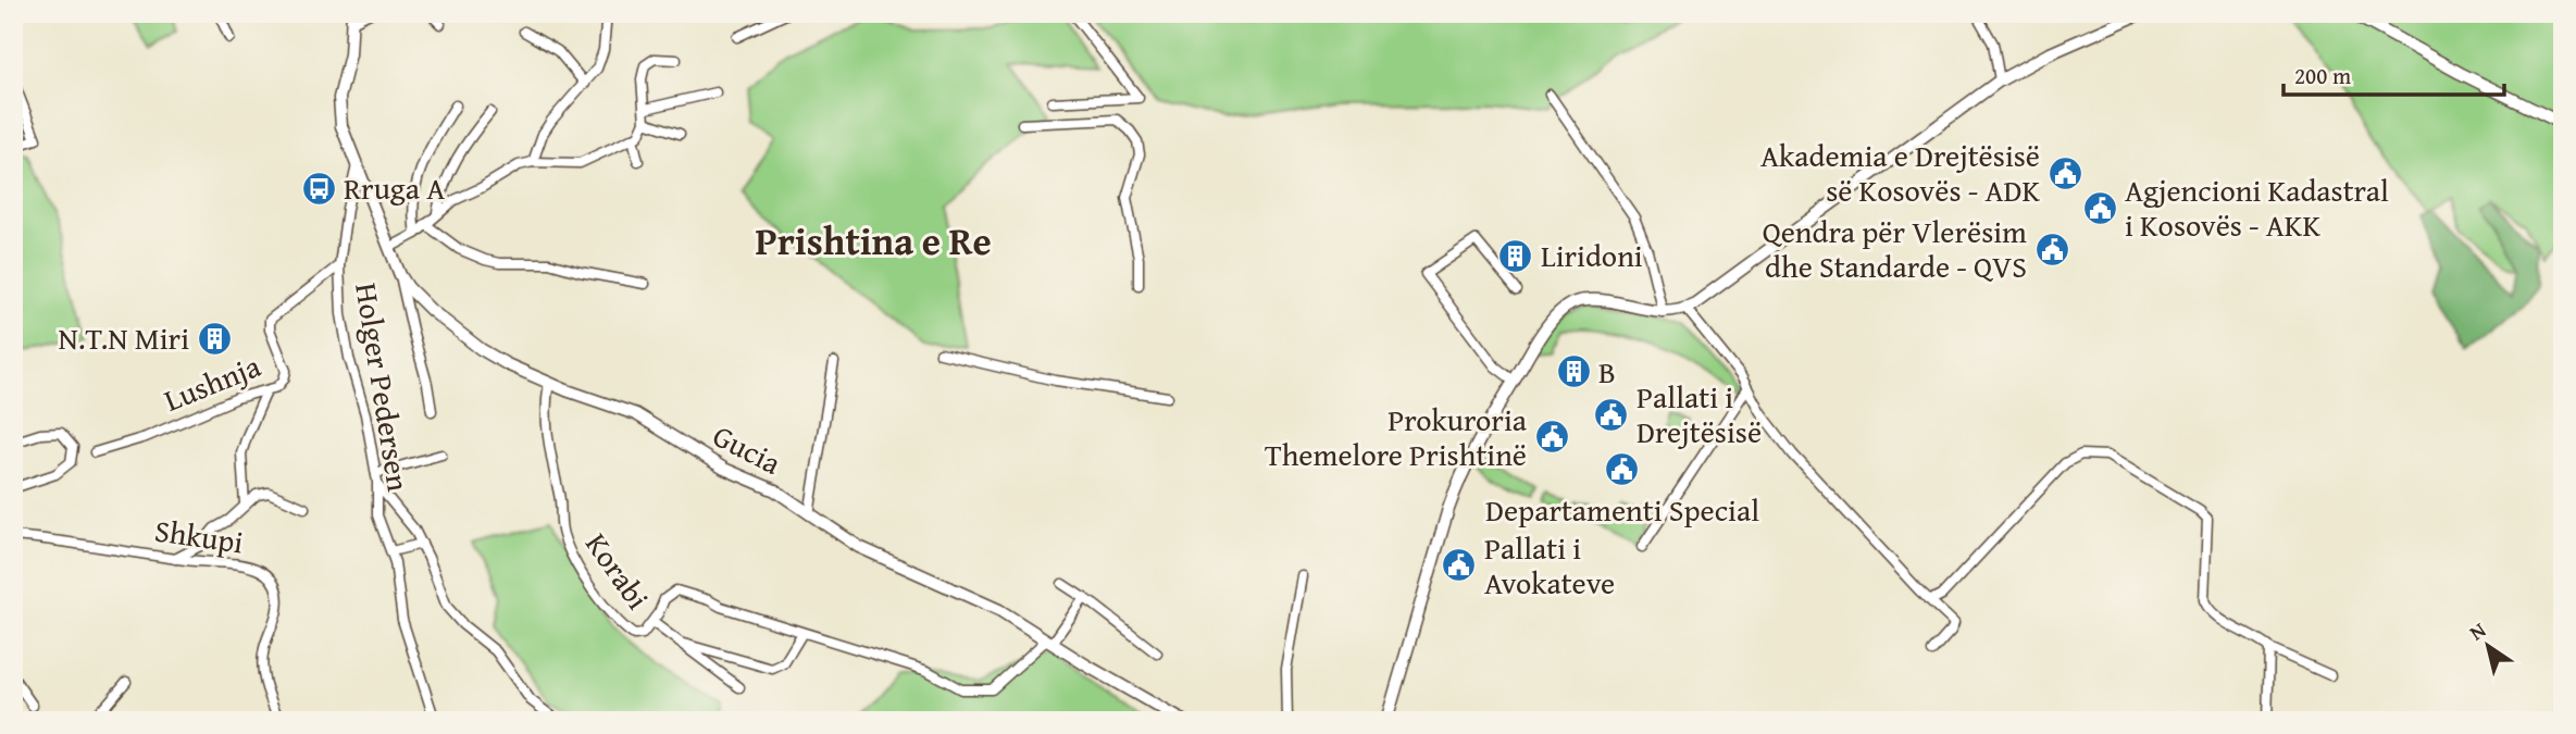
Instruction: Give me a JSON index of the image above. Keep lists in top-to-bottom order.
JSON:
{
  "streets": {
    "street": [
      "Lushnja",
      "Holger Pedersen",
      "Gucia",
      "Shkupi",
      "Korabi"
    ]
  },
  "crossings": [
    ["Lushnja", "Holger Pedersen"],
    ["Holger Pedersen", "Gucia"],
    ["Gucia", "Korabi"]
  ],
  "districts": ["Prishtina e Re"],
  "places": {
    "public building": [
      "Akademia e Drejtësisë së Kosovës - ADK",
      "Agjencioni Kadastral i Kosovës - AKK",
      "Qendra për Vlerësim dhe Standarde - QVS",
      "Pallati i Drejtësisë",
      "Prokuroria Themelore Prishtinë",
      "Departamenti Special",
      "Pallati i Avokateve"
    ],
    "bus stop": ["Rruga A"],
    "building": ["Liridoni", "N.T.N Miri", "B"]
  },
  "scale_bar": "200 m",
  "north": "top left"
}
